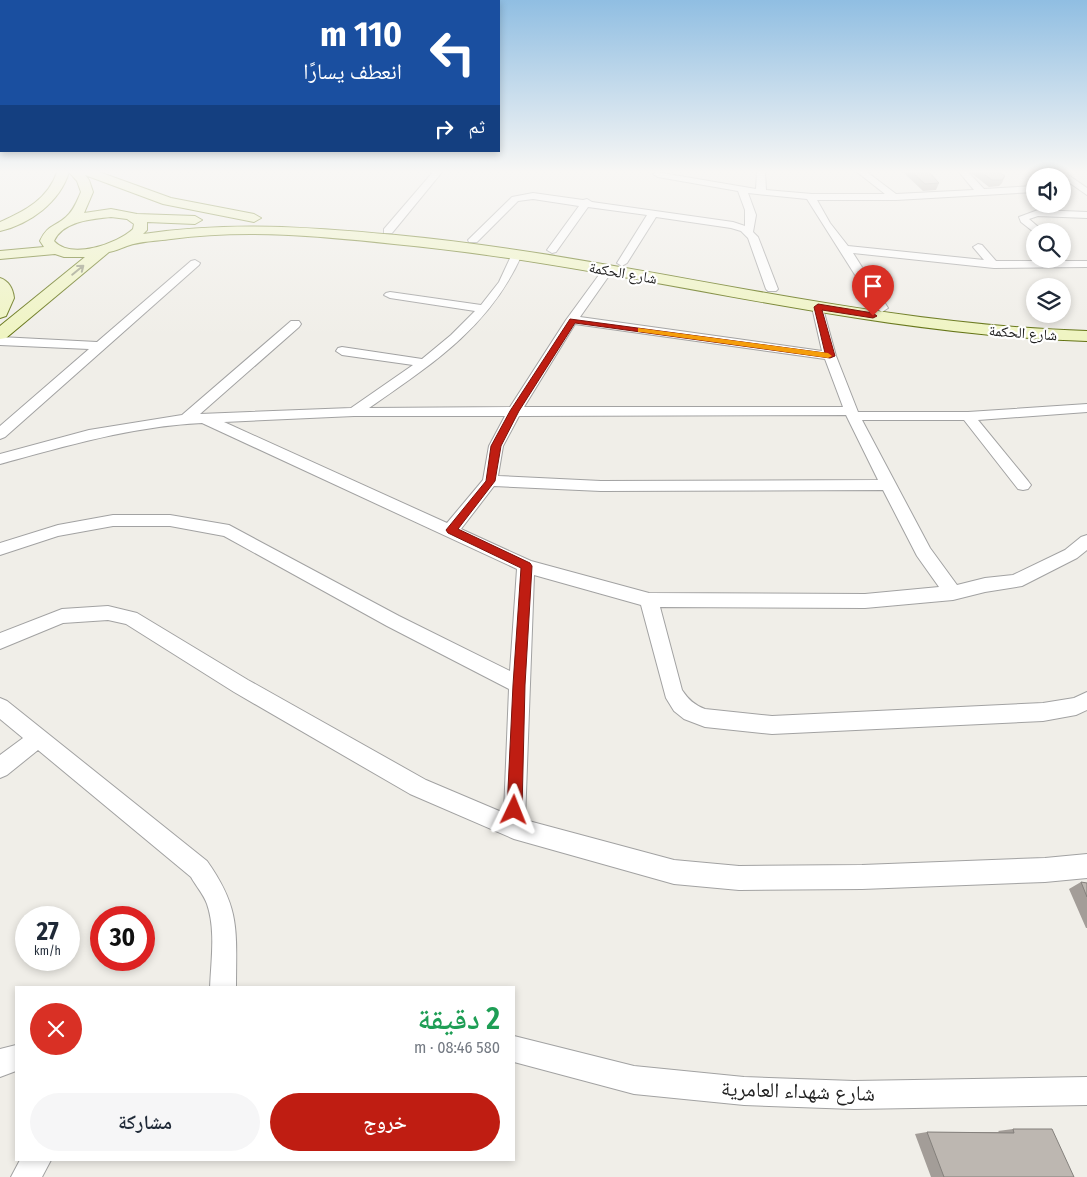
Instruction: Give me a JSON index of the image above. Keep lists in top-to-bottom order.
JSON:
{
  "streets": {
    "street": ["شارع الحكمة", "شارع شهداء العامرية"]
  },
  "page": {
    "turn": ["110 m", "انعطف يسارًا"],
    "then": "ثم",
    "speed": "27 km/h",
    "limit": "30",
    "heading": ["2 دقيقة", "580 m · 08:46"],
    "buttons": ["خروج", "مشاركة"]
  }
}
